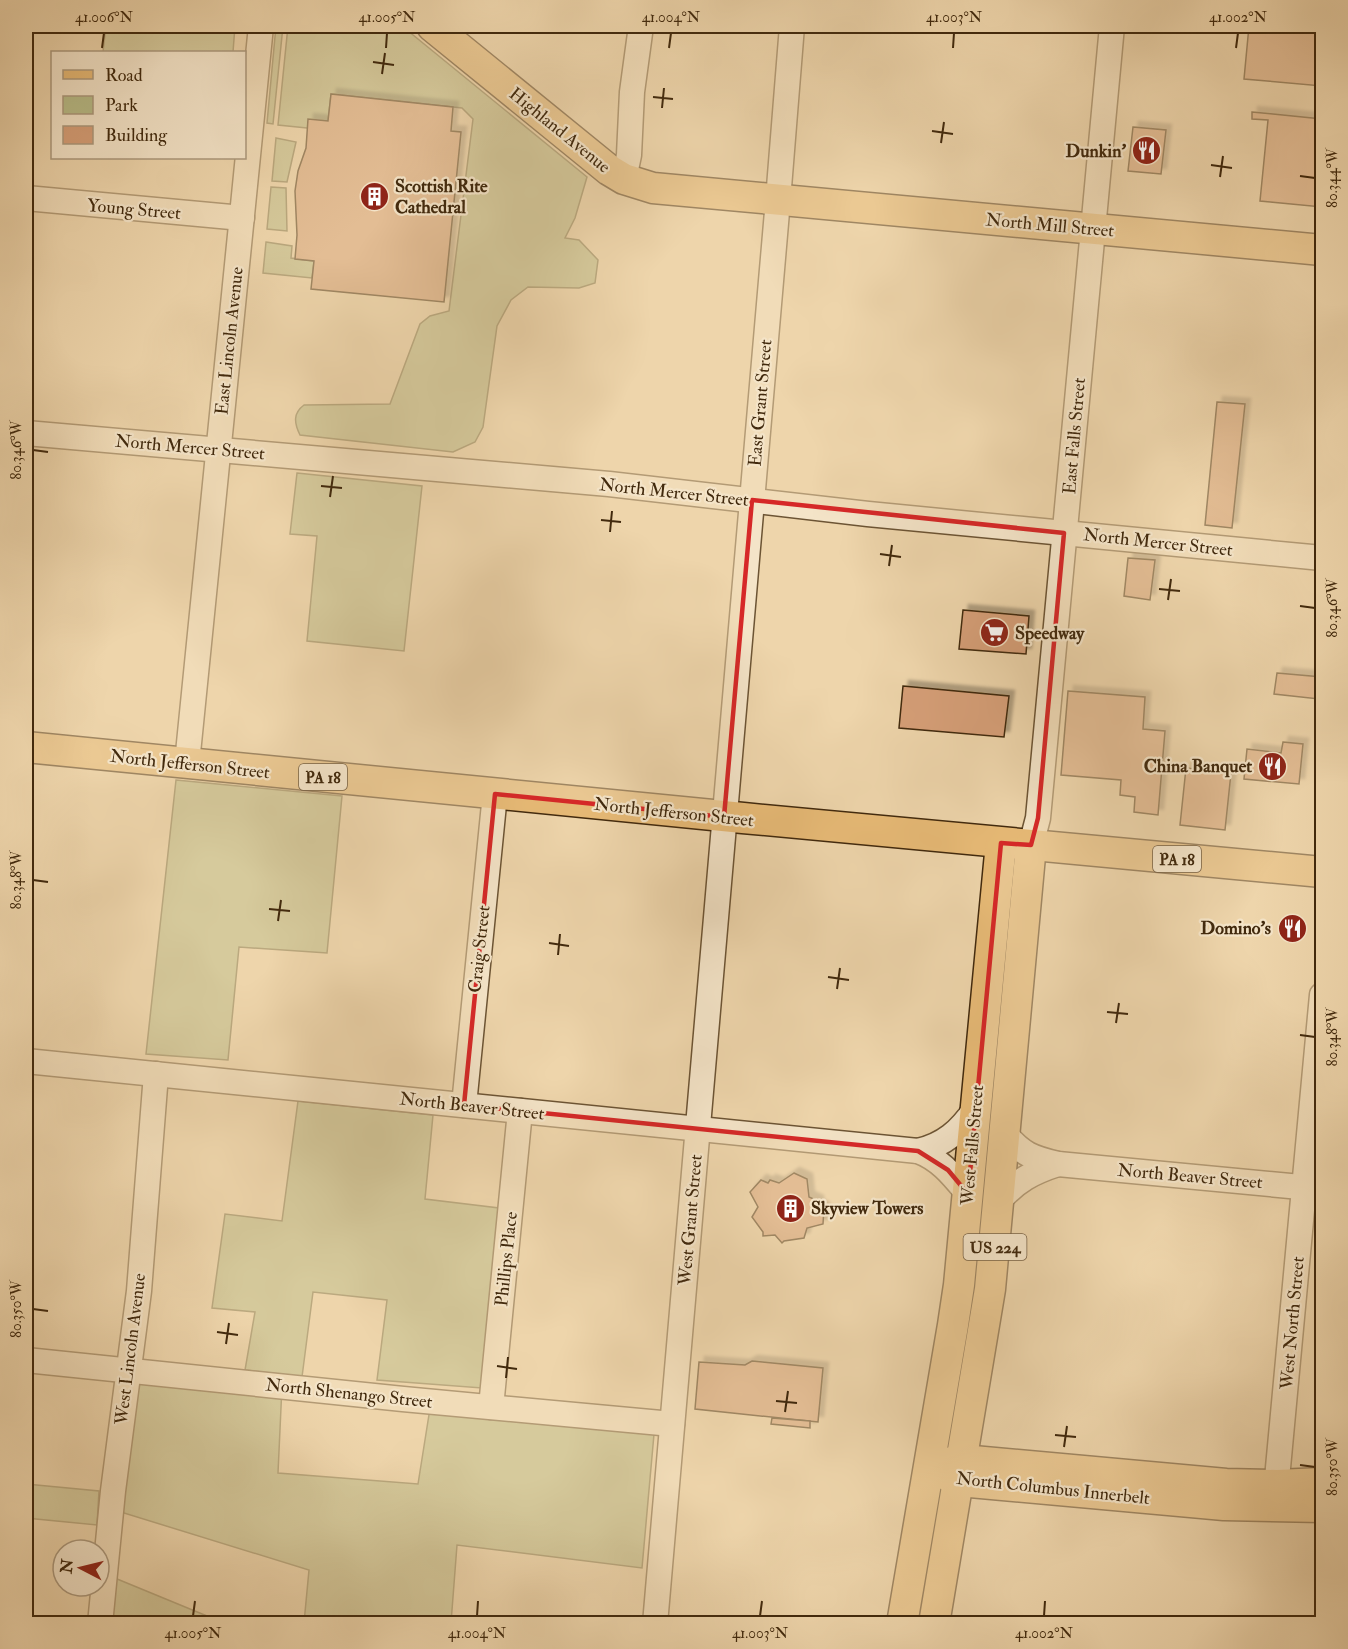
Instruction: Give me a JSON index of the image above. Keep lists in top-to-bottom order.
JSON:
{
  "streets": {
    "main road": [
      "Highland Avenue",
      "North Mill Street",
      "North Jefferson Street",
      "PA 18",
      "West Falls Street",
      "US 224",
      "North Columbus Innerbelt"
    ],
    "street": [
      "Young Street",
      "East Lincoln Avenue",
      "East Grant Street",
      "East Falls Street",
      "North Mercer Street",
      "Craig Street",
      "North Beaver Street",
      "West Grant Street",
      "Phillips Place",
      "West North Street",
      "West Lincoln Avenue",
      "North Shenango Street"
    ]
  },
  "crossings": [
    ["Highland Avenue", "North Mill Street"],
    ["Highland Avenue", "East Grant Street"],
    ["Young Street", "East Lincoln Avenue"],
    ["North Mill Street", "East Grant Street"],
    ["North Mill Street", "East Falls Street"],
    ["East Lincoln Avenue", "North Mercer Street"],
    ["East Lincoln Avenue", "North Jefferson Street"],
    ["East Grant Street", "North Mercer Street"],
    ["East Grant Street", "North Jefferson Street"],
    ["East Grant Street", "West Grant Street"],
    ["East Falls Street", "North Mercer Street"],
    ["East Falls Street", "North Jefferson Street"],
    ["East Falls Street", "West Falls Street"],
    ["North Jefferson Street", "Craig Street"],
    ["North Jefferson Street", "West Falls Street"],
    ["North Jefferson Street", "West Grant Street"],
    ["Craig Street", "North Beaver Street"],
    ["North Beaver Street", "West Falls Street"],
    ["North Beaver Street", "West Grant Street"],
    ["North Beaver Street", "Phillips Place"],
    ["North Beaver Street", "West North Street"],
    ["North Beaver Street", "West Lincoln Avenue"],
    ["West Falls Street", "North Columbus Innerbelt"],
    ["West Grant Street", "North Shenango Street"],
    ["Phillips Place", "North Shenango Street"],
    ["West North Street", "North Columbus Innerbelt"],
    ["West Lincoln Avenue", "North Shenango Street"]
  ],
  "places": {
    "restaurant": ["Dunkin'", "China Banquet", "Domino's"],
    "building": ["Scottish Rite Cathedral", "Skyview Towers"],
    "supermarket": ["Speedway"]
  },
  "legend": ["Road", "Park", "Building"],
  "north": "left",
  "coordinates": [
    "41.006°N",
    "41.005°N",
    "41.004°N",
    "41.003°N",
    "41.002°N",
    "80.344°W",
    "80.346°W",
    "80.348°W",
    "80.350°W"
  ]
}
